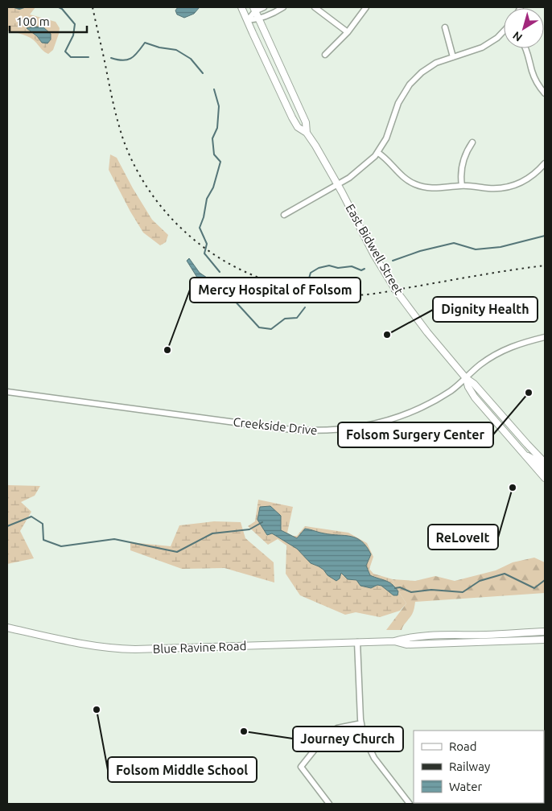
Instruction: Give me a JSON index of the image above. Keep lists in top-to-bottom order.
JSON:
{
  "streets": {
    "main road": ["East Bidwell Street", "Blue Ravine Road"],
    "street": ["Creekside Drive"]
  },
  "crossings": [
    ["East Bidwell Street", "Creekside Drive"]
  ],
  "places": [
    "Dignity Health",
    "Mercy Hospital of Folsom",
    "Folsom Surgery Center",
    "ReLoveIt",
    "Folsom Middle School",
    "Journey Church"
  ],
  "legend": ["Road", "Railway", "Water"],
  "scale_bar": "100 m",
  "north": "bottom left"
}
